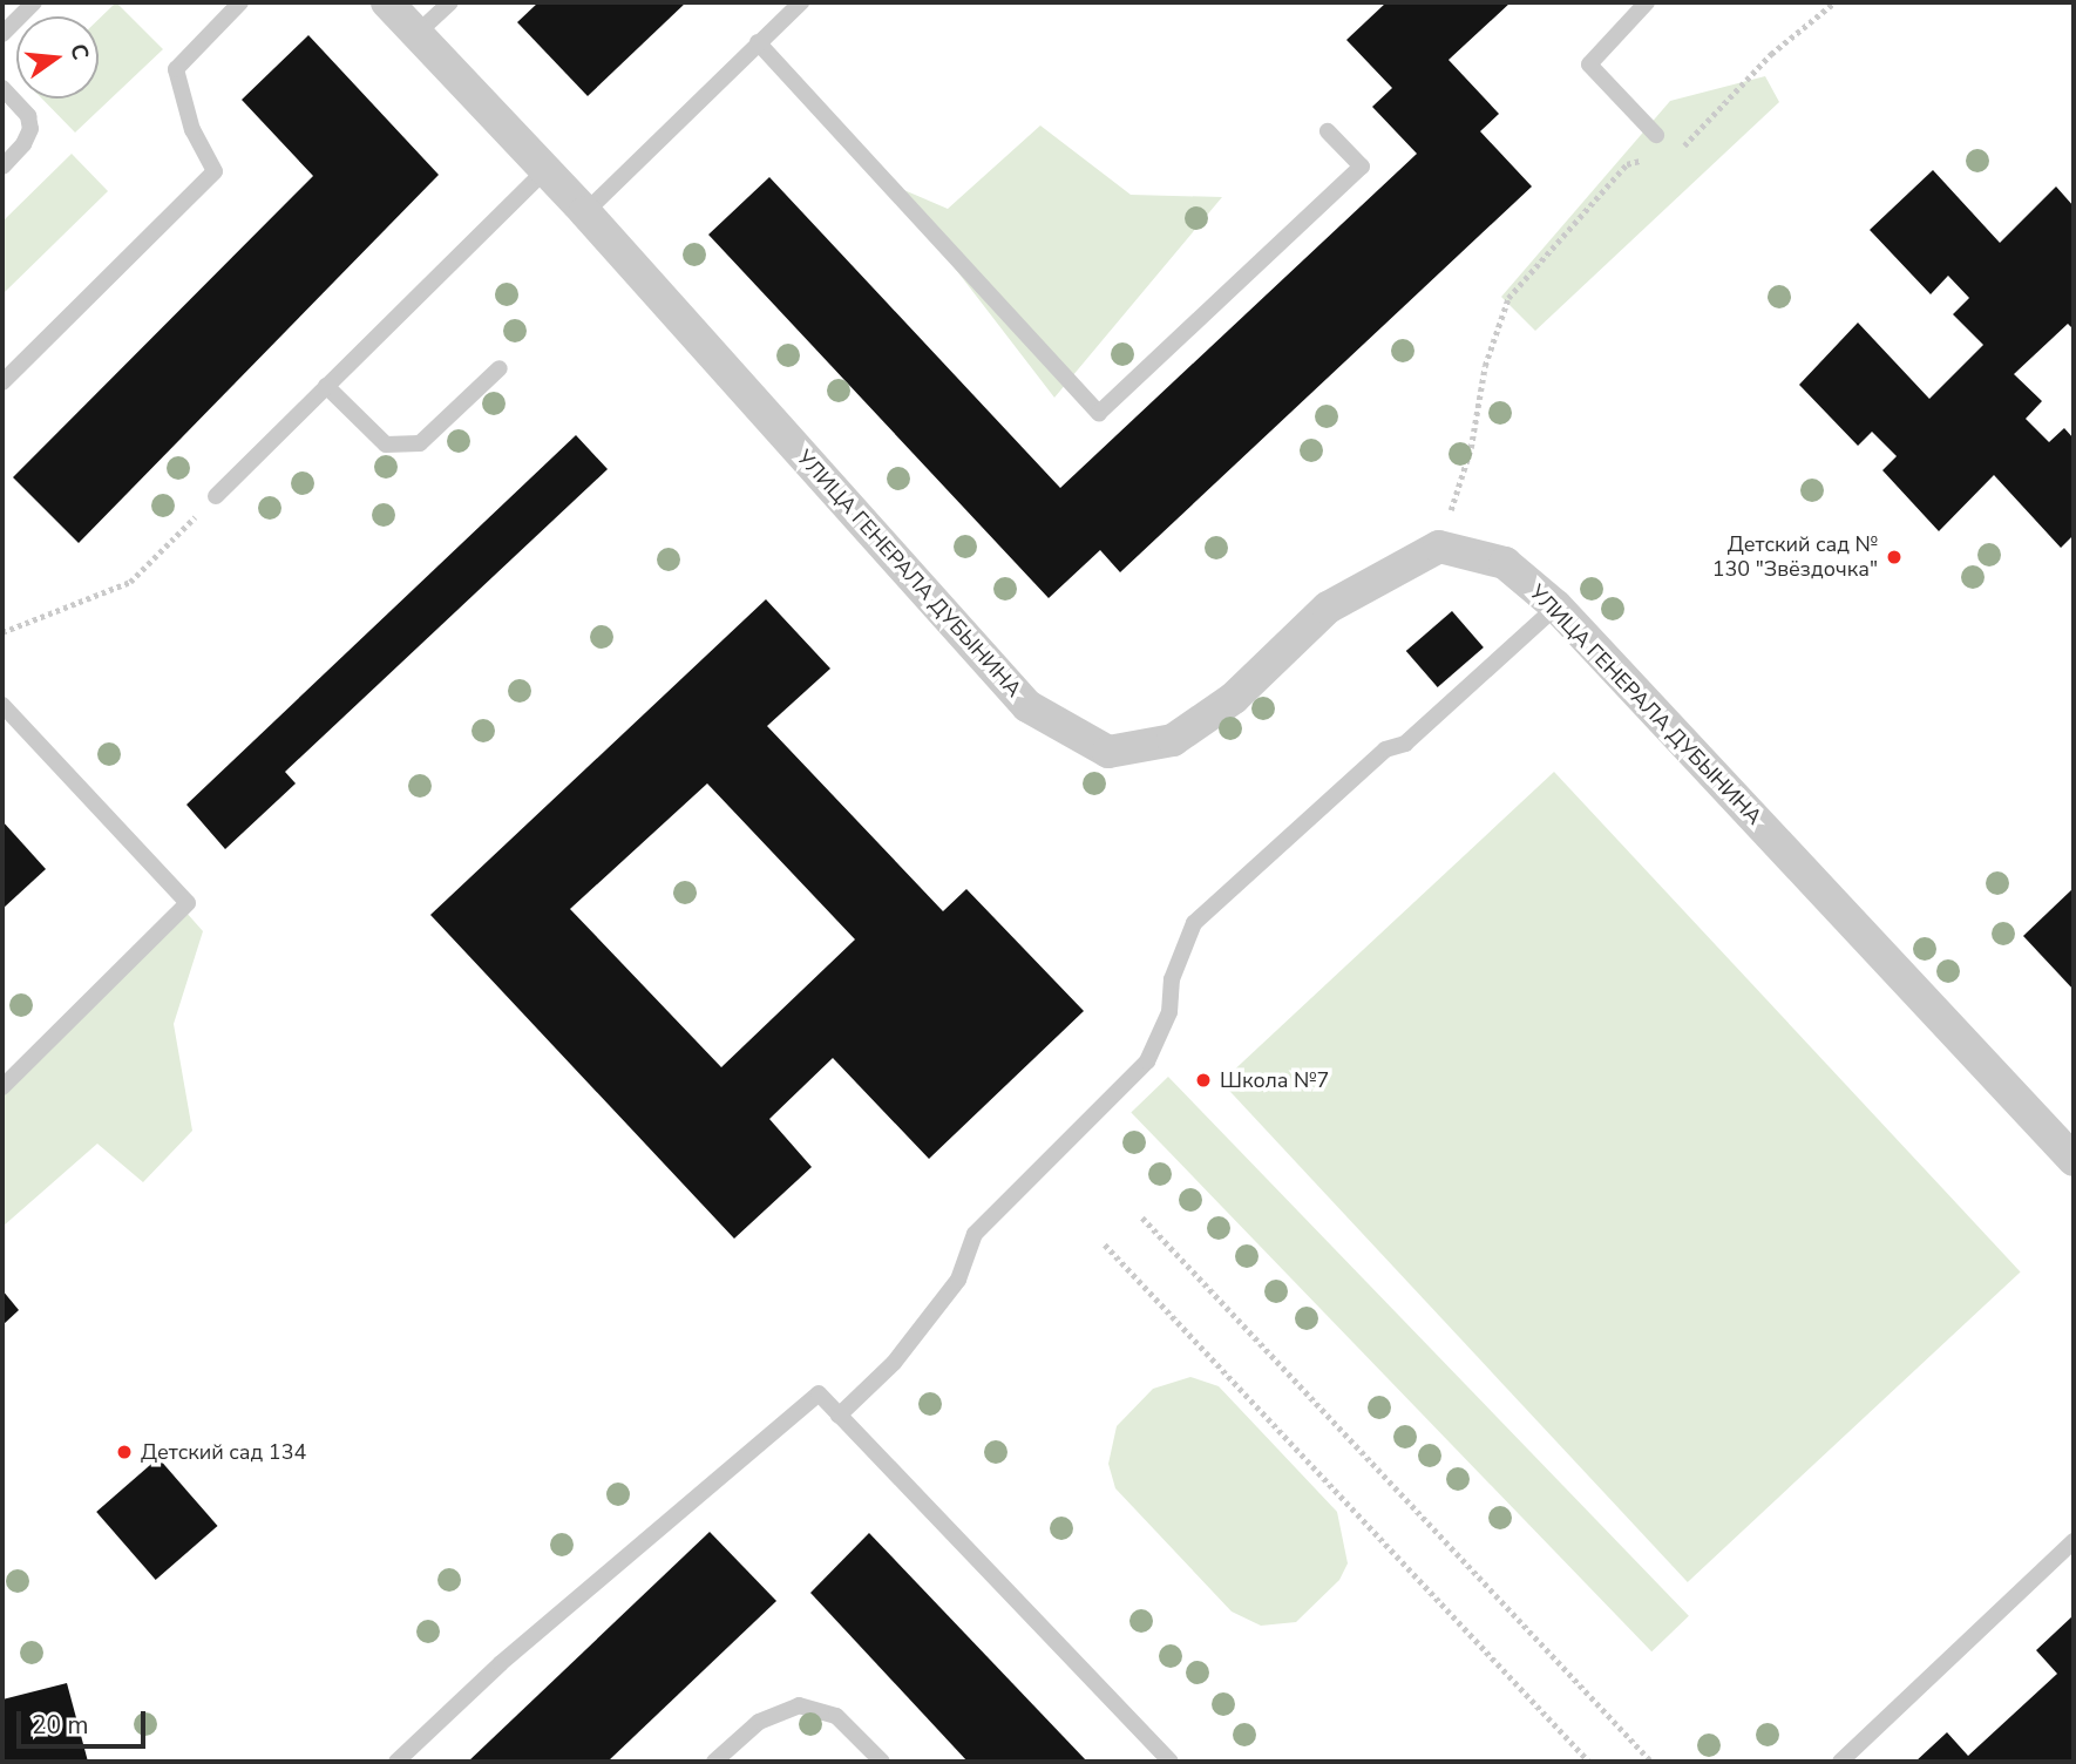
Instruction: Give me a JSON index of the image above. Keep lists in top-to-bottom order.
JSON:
{
  "streets": {
    "street": ["УЛИЦА ГЕНЕРАЛА ДУБЫНИНА"]
  },
  "places": ["Детский сад № 130 \"Звёздочка\"", "Школа №7", "Детский сад 134"],
  "scale_bar": "20 m",
  "north": "right"
}
